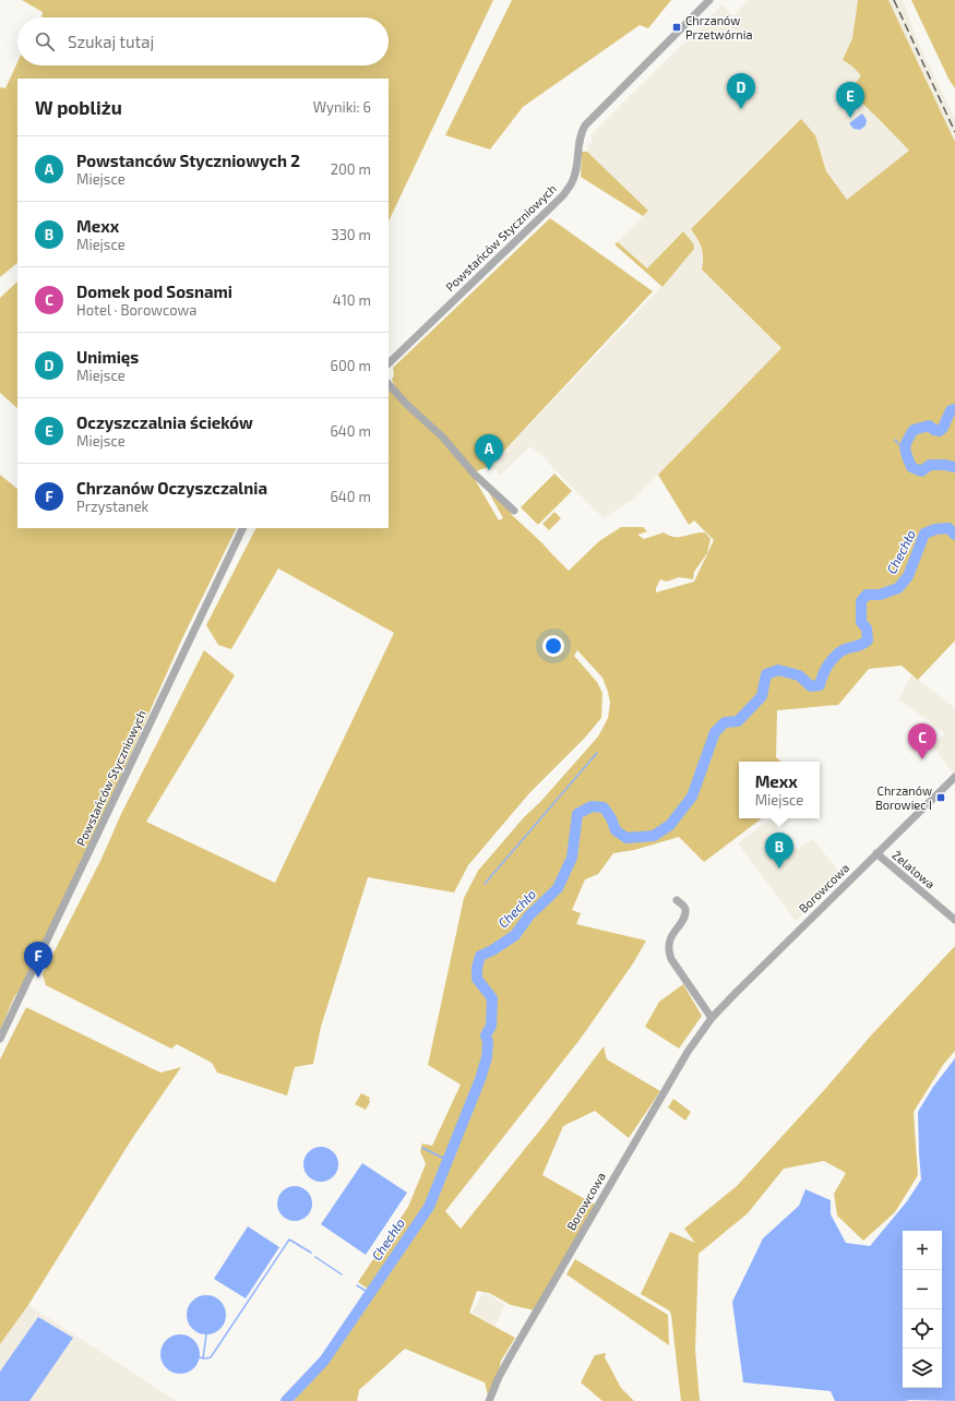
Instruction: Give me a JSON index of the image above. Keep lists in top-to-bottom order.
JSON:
{
  "streets": {
    "street": ["Powstańców Styczniowych", "Żelatowa", "Borowcowa"]
  },
  "crossings": [
    ["Żelatowa", "Borowcowa"]
  ],
  "water": ["Chechło"],
  "places": {
    "transit": ["Chrzanów Przetwórnia", "Chrzanów Borowiec I"]
  },
  "page": {
    "search": "Szukaj tutaj",
    "pins": [
      "D",
      "E",
      "A",
      "C",
      "B",
      "F"
    ],
    "heading": ["W pobliżu", "Wyniki: 6"],
    "list": [
      {
        "mark": "A",
        "name": "Powstanców Styczniowych 2",
        "note": "Miejsce",
        "value": "200 m"
      },
      {
        "mark": "B",
        "name": "Mexx",
        "note": "Miejsce",
        "value": "330 m"
      },
      {
        "mark": "C",
        "name": "Domek pod Sosnami",
        "note": "Hotel · Borowcowa",
        "value": "410 m"
      },
      {
        "mark": "D",
        "name": "Unimięs",
        "note": "Miejsce",
        "value": "600 m"
      },
      {
        "mark": "E",
        "name": "Oczyszczalnia ścieków",
        "note": "Miejsce",
        "value": "640 m"
      },
      {
        "mark": "F",
        "name": "Chrzanów Oczyszczalnia",
        "note": "Przystanek",
        "value": "640 m"
      }
    ],
    "popup": ["Mexx", "Miejsce"],
    "map_buttons": ["+", "−"]
  }
}
